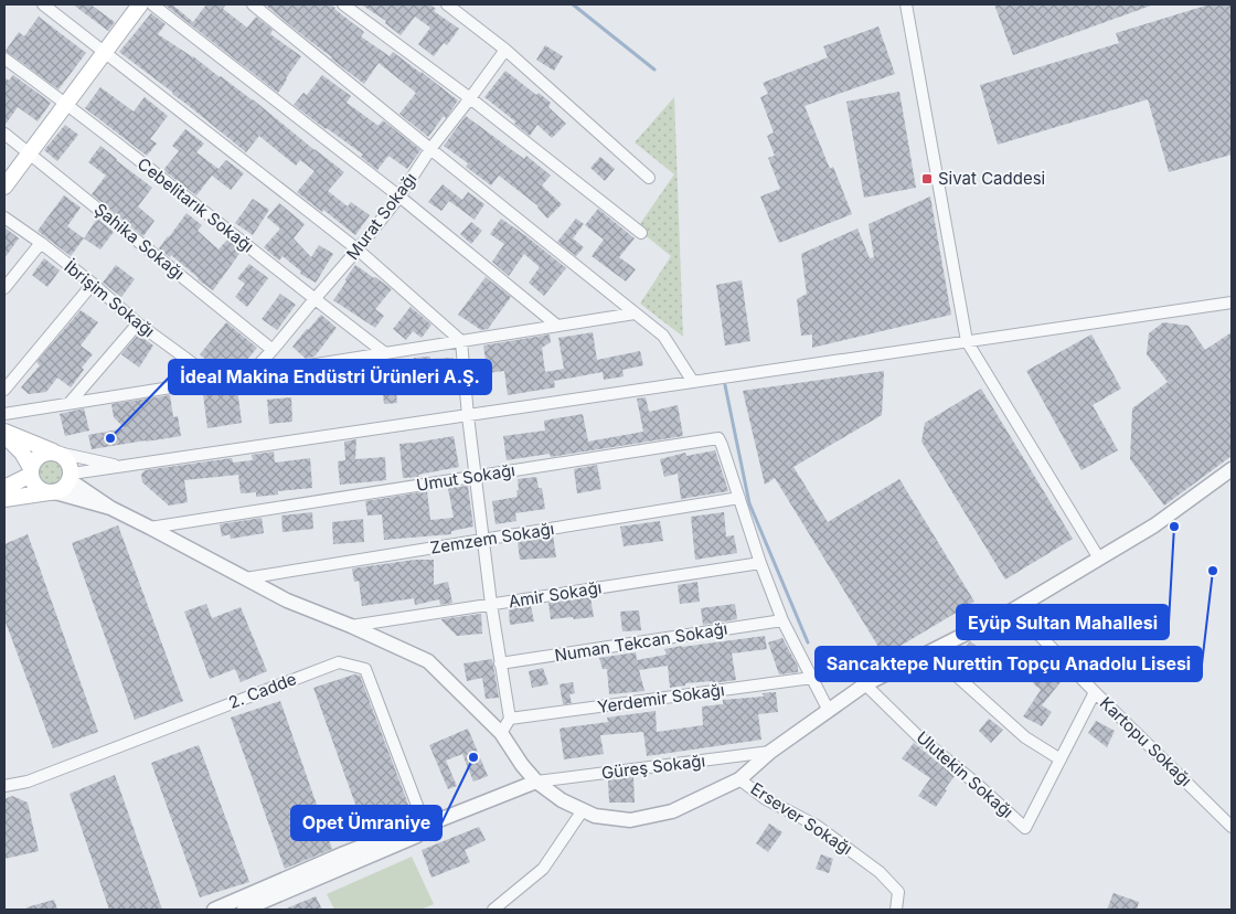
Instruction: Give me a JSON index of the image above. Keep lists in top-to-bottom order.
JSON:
{
  "streets": {
    "street": [
      "Cebelitarık Sokağı",
      "Murat Sokağı",
      "Şahika Sokağı",
      "İbrişim Sokağı",
      "Umut Sokağı",
      "Zemzem Sokağı",
      "Amir Sokağı",
      "Numan Tekcan Sokağı",
      "2. Cadde",
      "Yerdemir Sokağı",
      "Kartopu Sokağı",
      "Güreş Sokağı",
      "Ulutekin Sokağı",
      "Ersever Sokağı"
    ]
  },
  "crossings": [
    ["Cebelitarık Sokağı", "Murat Sokağı"],
    ["Murat Sokağı", "Şahika Sokağı"],
    ["Umut Sokağı", "Zemzem Sokağı"],
    ["Kartopu Sokağı", "Ulutekin Sokağı"]
  ],
  "places": {
    "transit": ["Sivat Caddesi"],
    "other": [
      "İdeal Makina Endüstri Ürünleri A.Ş.",
      "Eyüp Sultan Mahallesi",
      "Sancaktepe Nurettin Topçu Anadolu Lisesi",
      "Opet Ümraniye"
    ]
  }
}
